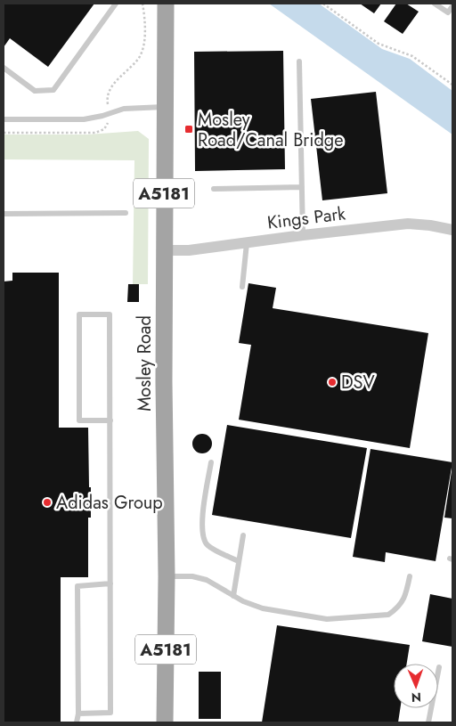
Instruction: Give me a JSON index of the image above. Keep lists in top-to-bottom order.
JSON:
{
  "streets": {
    "main road": ["A5181", "Mosley Road"],
    "street": ["Kings Park"]
  },
  "crossings": [
    ["Kings Park", "Mosley Road"]
  ],
  "places": {
    "transit": ["Mosley Road/Canal Bridge"],
    "other": ["DSV", "Adidas Group"]
  },
  "north": "bottom"
}
